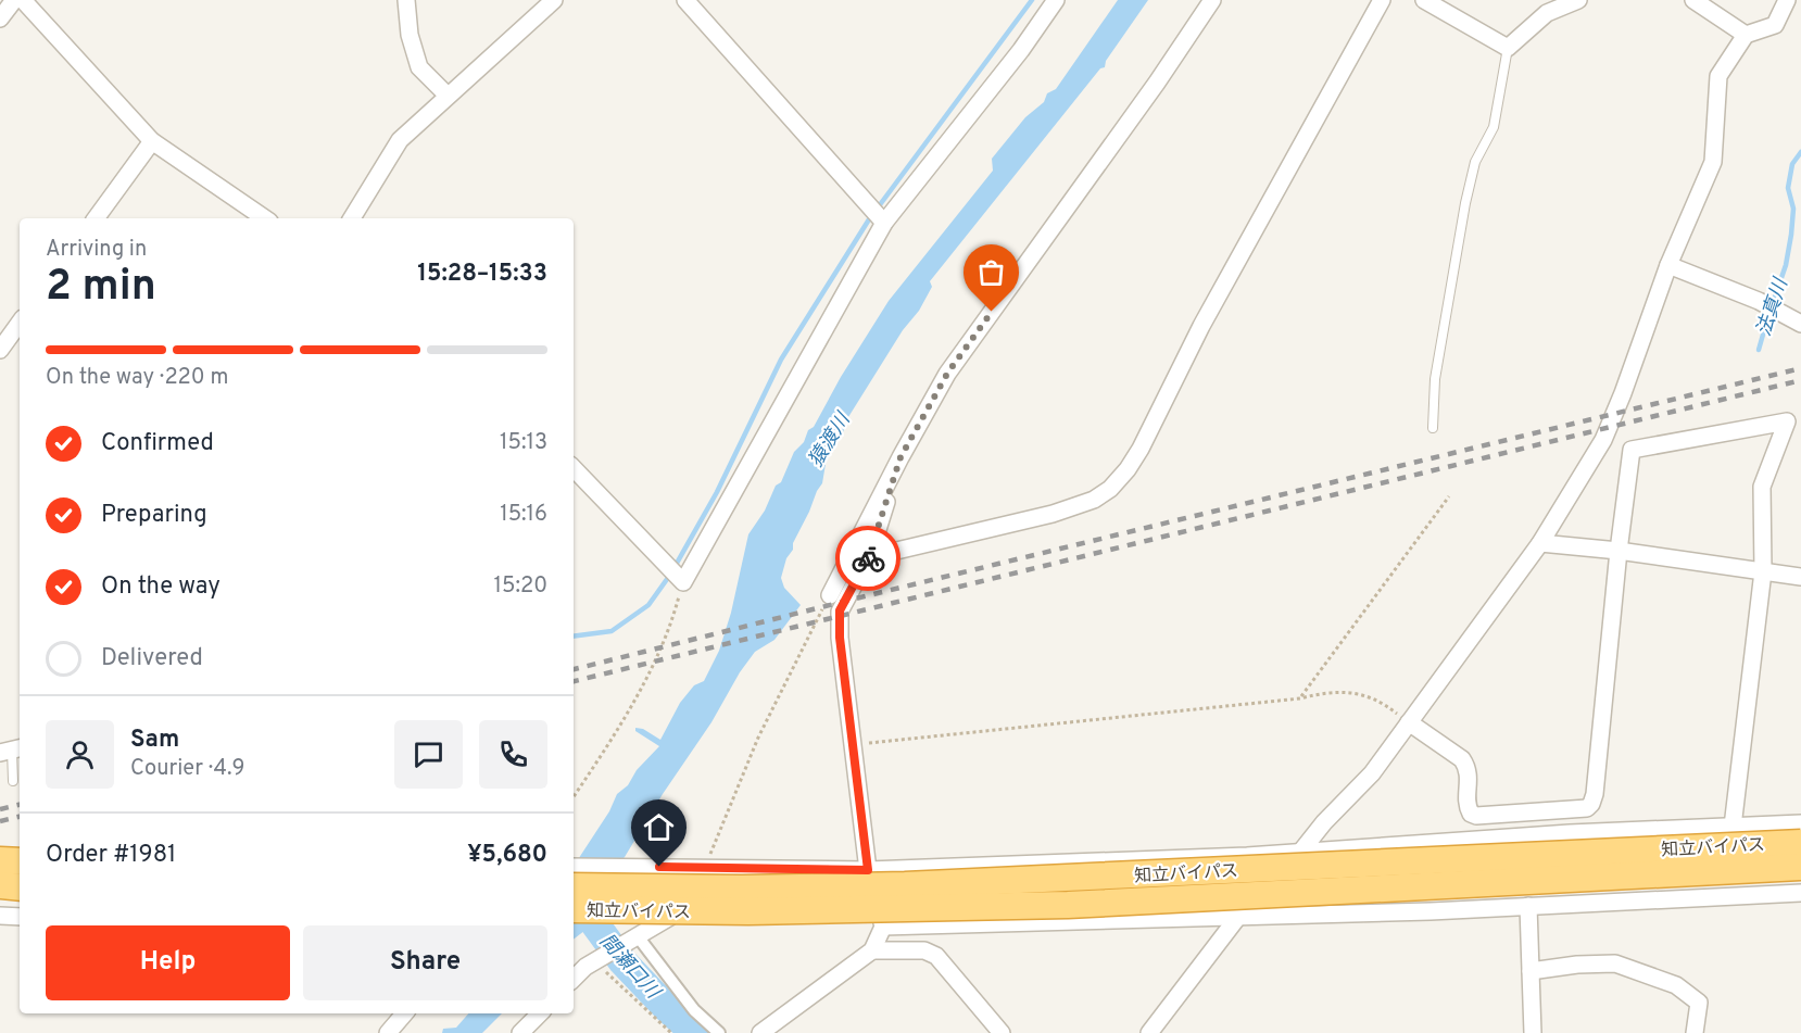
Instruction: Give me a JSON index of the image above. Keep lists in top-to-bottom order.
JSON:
{
  "streets": {
    "highway": ["知立バイパス"]
  },
  "water": ["法真川", "猿渡川", "間瀬口川"],
  "page": {
    "heading": ["2 min", "Arriving in", "15:28–15:33"],
    "panel": [
      "Sam",
      "Courier · 4.9",
      "Order #1981",
      "¥5,680"
    ],
    "bar": "On the way · 220 m",
    "list": [
      ["Confirmed", "15:13"],
      ["Preparing", "15:16"],
      ["On the way", "15:20"],
      "Delivered"
    ],
    "buttons": ["Help", "Share"]
  }
}
